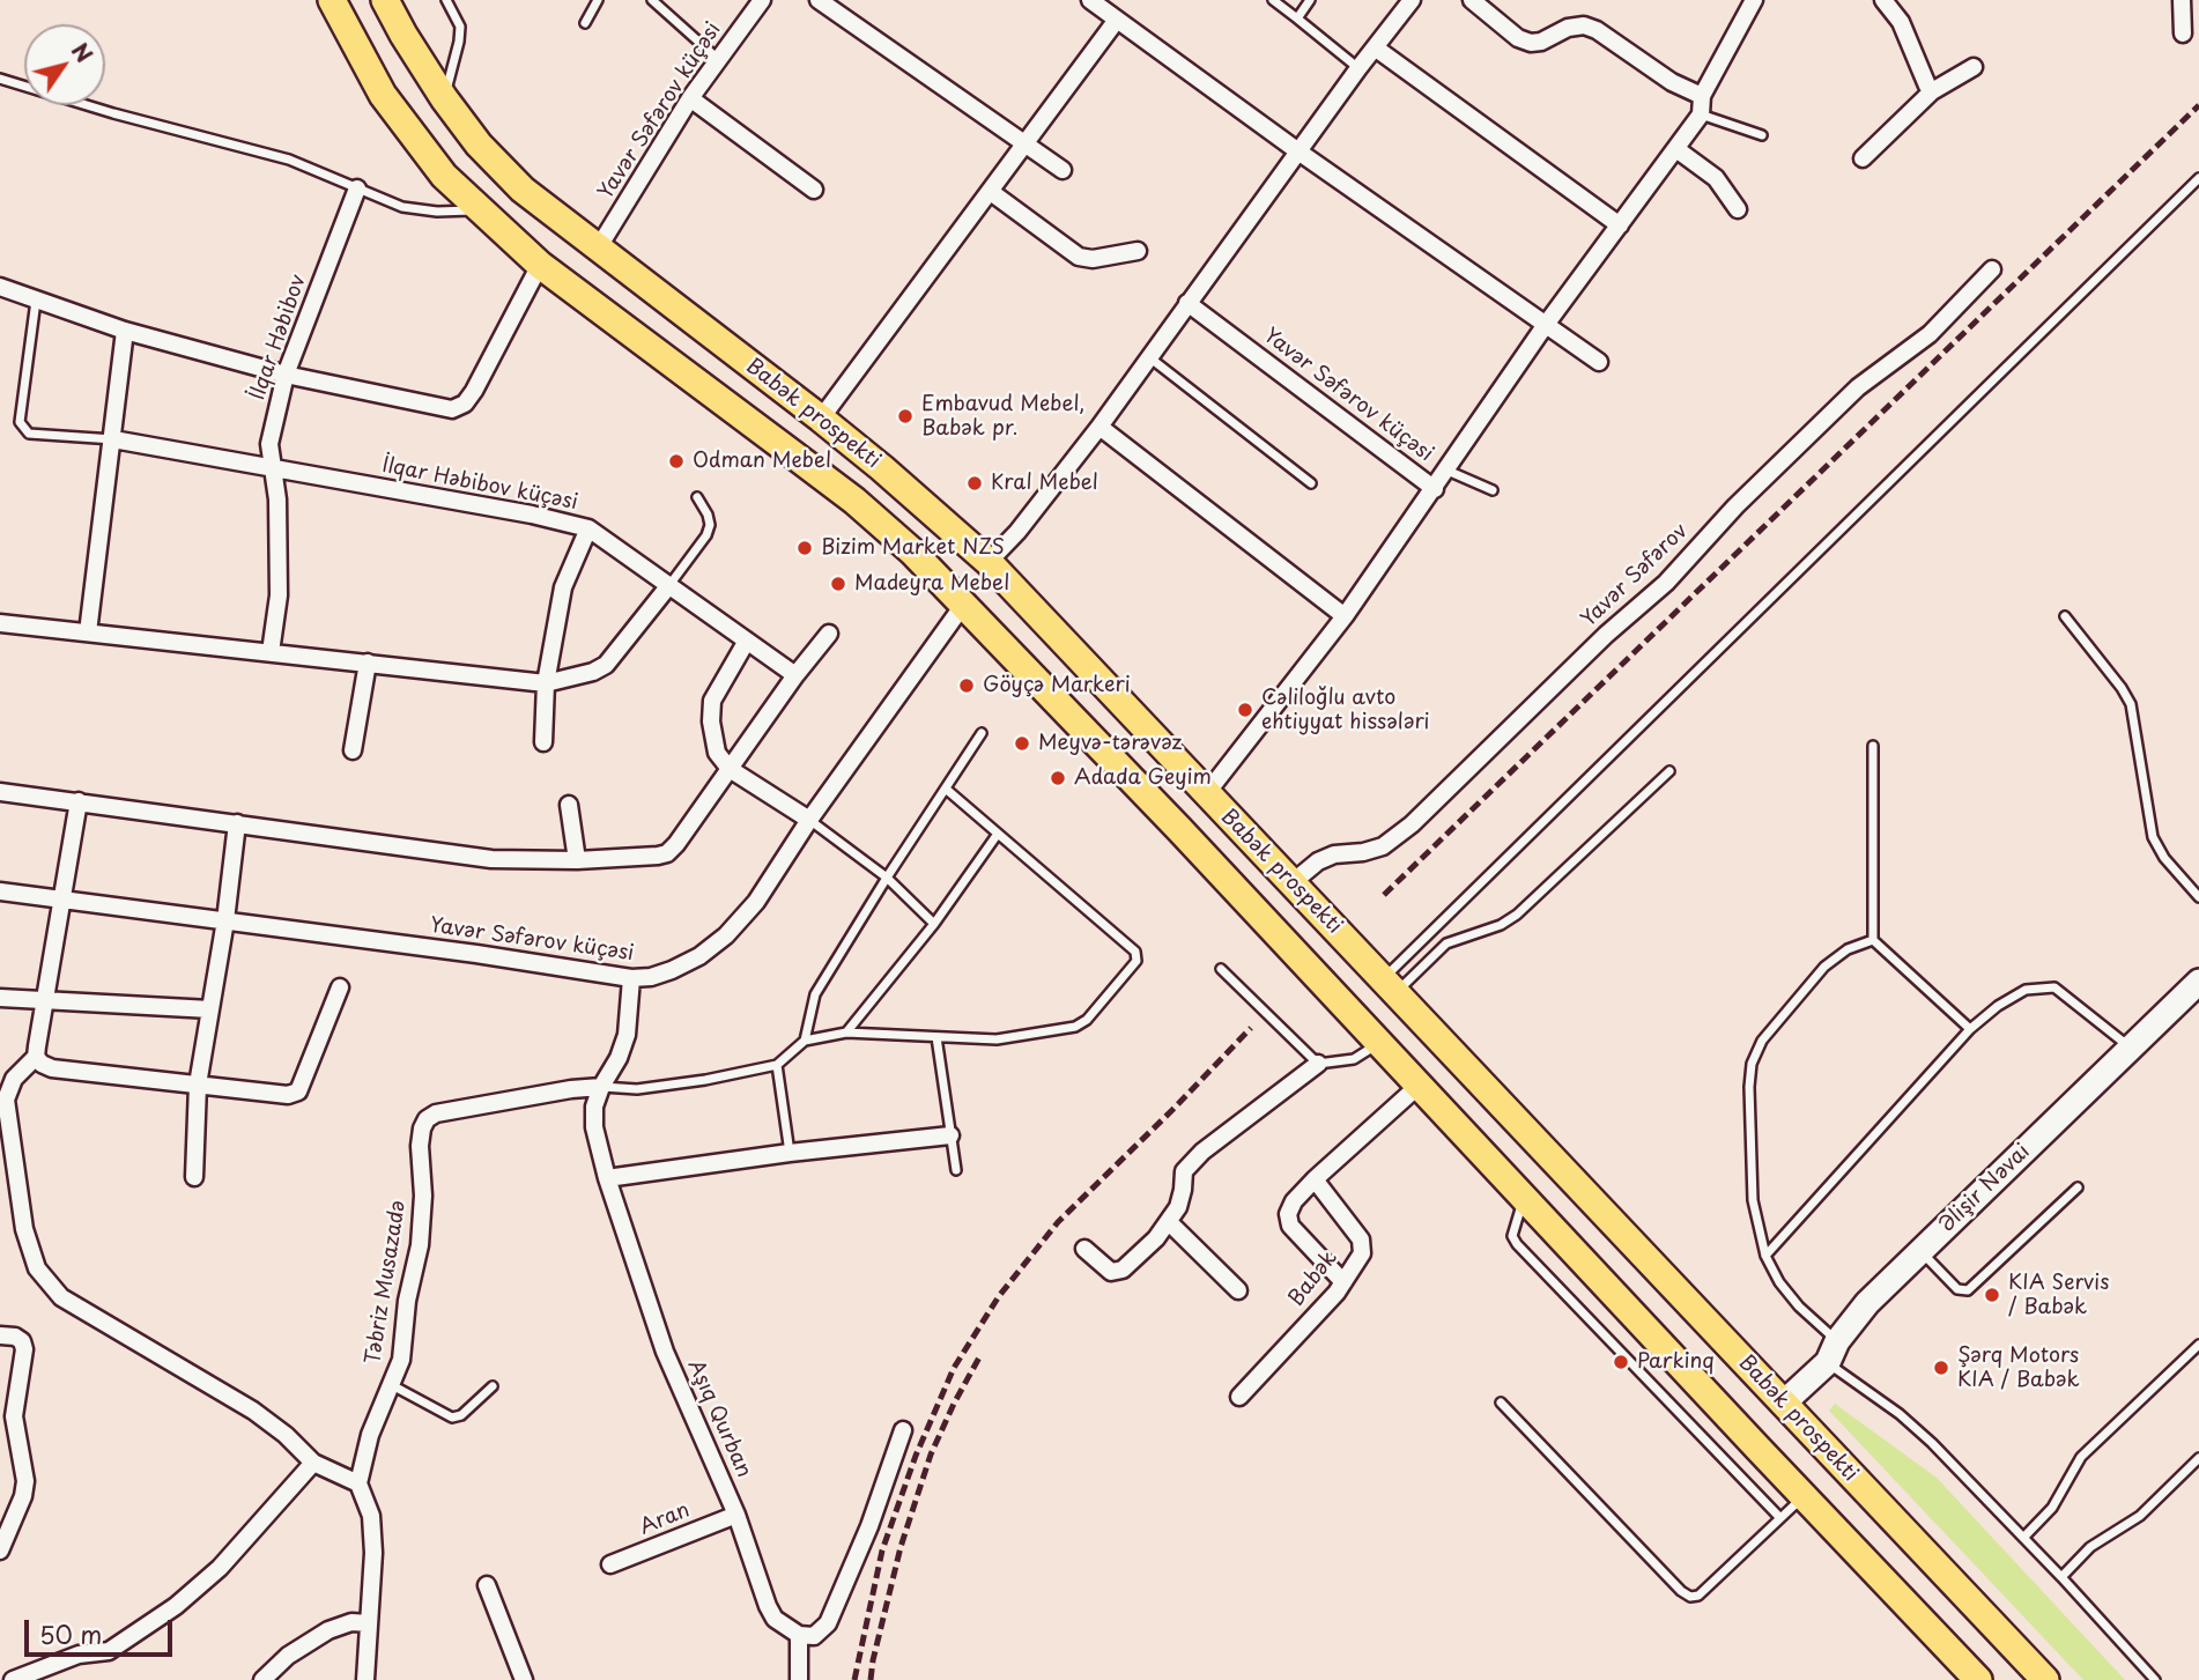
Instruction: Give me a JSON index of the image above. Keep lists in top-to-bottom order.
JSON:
{
  "streets": {
    "main road": ["Babək prospekti"],
    "street": [
      "Yavər Səfərov küçəsi",
      "İlqar Həbibov",
      "İlqar Həbibov küçəsi",
      "Yavər Səfərov",
      "Əlişir Nəvai",
      "Babək",
      "Təbriz Musazadə",
      "Aşıq Qurban",
      "Aran"
    ]
  },
  "crossings": [
    ["Yavər Səfərov küçəsi", "Babək prospekti"],
    ["Yavər Səfərov küçəsi", "Aşıq Qurban"],
    ["İlqar Həbibov", "İlqar Həbibov küçəsi"],
    ["Babək prospekti", "Yavər Səfərov"],
    ["Babək prospekti", "Əlişir Nəvai"],
    ["Təbriz Musazadə", "Aşıq Qurban"],
    ["Aşıq Qurban", "Aran"]
  ],
  "places": [
    "Embavud Mebel, Babək pr.",
    "Odman Mebel",
    "Kral Mebel",
    "Bizim Market NZS",
    "Madeyra Mebel",
    "Göyçə Markeri",
    "Cəliloğlu avto ehtiyyat hissələri",
    "Meyvə-tərəvəz",
    "Adada Geyim",
    "KIA Servis / Babək",
    "Parkinq",
    "Şərq Motors KIA / Babək"
  ],
  "scale_bar": "50 m",
  "north": "top right"
}
